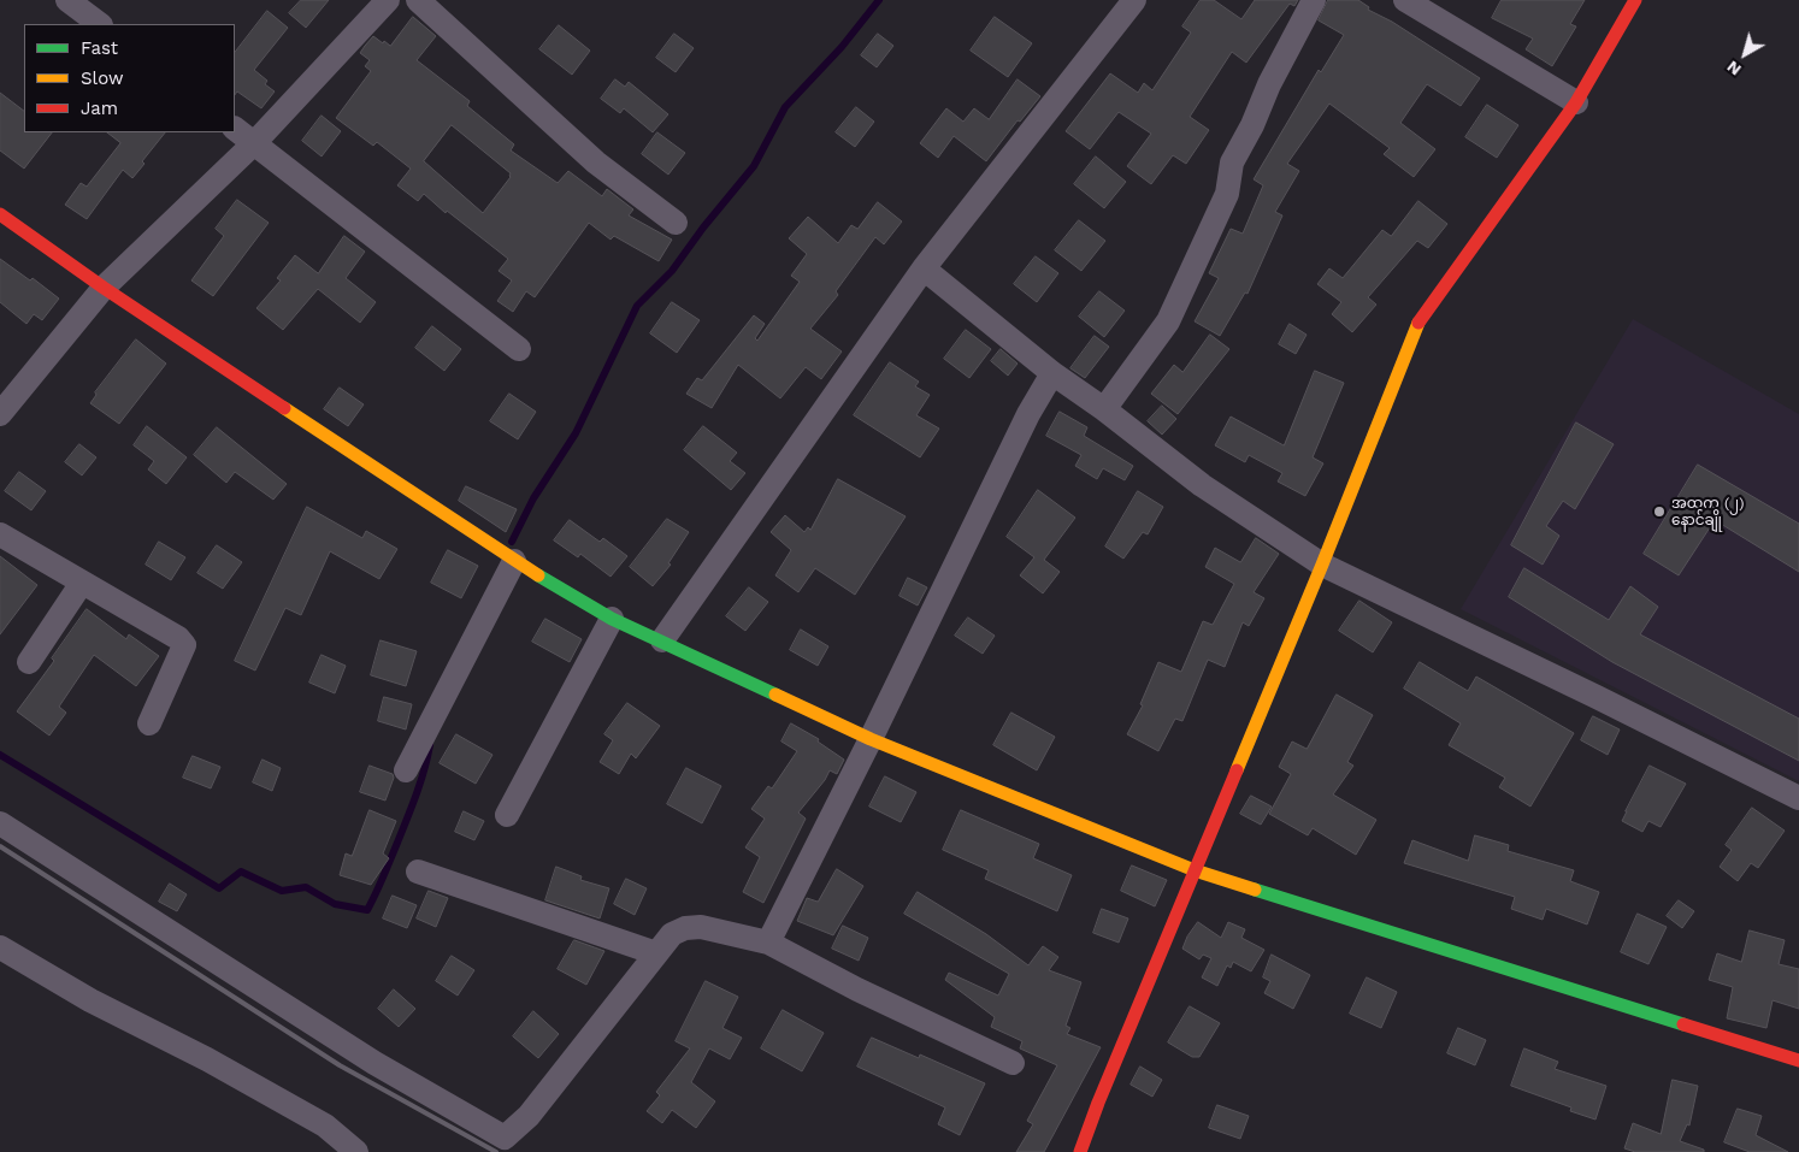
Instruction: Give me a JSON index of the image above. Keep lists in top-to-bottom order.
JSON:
{
  "places": ["အထက (၂) နောင်ချို"],
  "legend": ["Fast", "Slow", "Jam"],
  "north": "bottom left"
}
